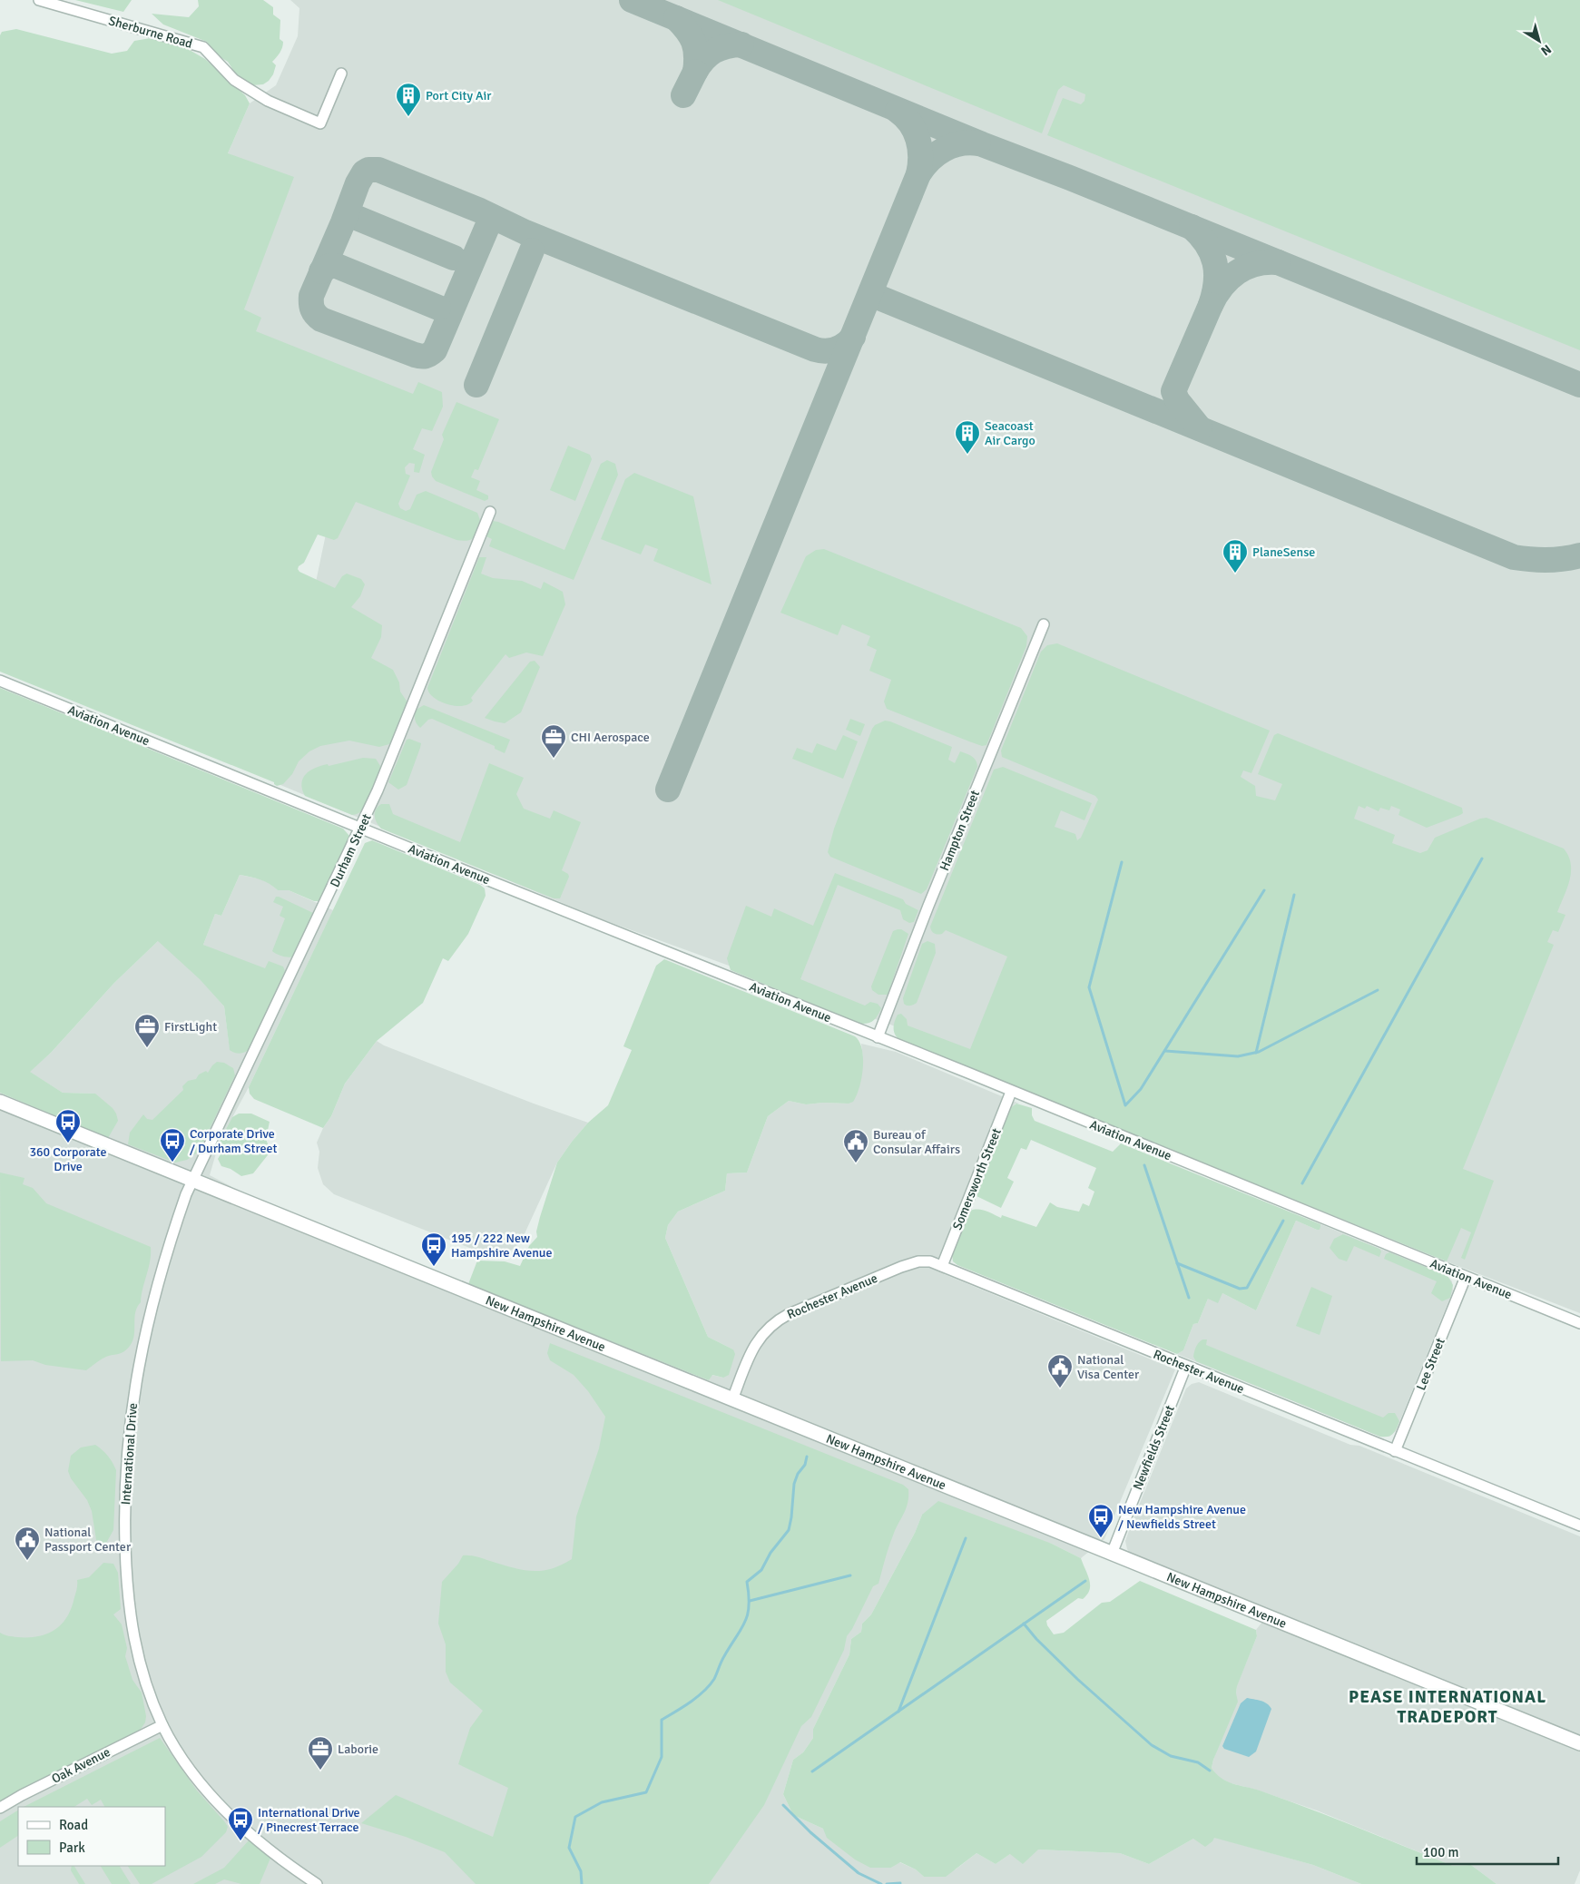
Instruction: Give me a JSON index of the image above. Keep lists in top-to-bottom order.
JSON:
{
  "streets": {
    "street": [
      "Sherburne Road",
      "Aviation Avenue",
      "Hampton Street",
      "Durham Street",
      "Somersworth Street",
      "Rochester Avenue",
      "New Hampshire Avenue",
      "Lee Street",
      "Newfields Street",
      "International Drive",
      "Oak Avenue"
    ]
  },
  "crossings": [
    ["Aviation Avenue", "Hampton Street"],
    ["Aviation Avenue", "Durham Street"],
    ["Aviation Avenue", "Somersworth Street"],
    ["Aviation Avenue", "Lee Street"],
    ["Durham Street", "New Hampshire Avenue"],
    ["Durham Street", "International Drive"],
    ["Somersworth Street", "Rochester Avenue"],
    ["Rochester Avenue", "New Hampshire Avenue"],
    ["Rochester Avenue", "Lee Street"],
    ["Rochester Avenue", "Newfields Street"],
    ["New Hampshire Avenue", "Newfields Street"],
    ["New Hampshire Avenue", "International Drive"],
    ["International Drive", "Oak Avenue"]
  ],
  "districts": ["PEASE INTERNATIONAL TRADEPORT"],
  "places": {
    "building": ["Port City Air", "Seacoast Air Cargo", "PlaneSense"],
    "office": ["CHI Aerospace", "FirstLight", "Laborie"],
    "bus stop": [
      "360 Corporate Drive",
      "Corporate Drive / Durham Street",
      "195 / 222 New Hampshire Avenue",
      "New Hampshire Avenue / Newfields Street",
      "International Drive / Pinecrest Terrace"
    ],
    "public building": ["Bureau of Consular Affairs", "National Visa Center", "National Passport Center"]
  },
  "legend": ["Road", "Park"],
  "scale_bar": "100 m",
  "north": "bottom right"
}
